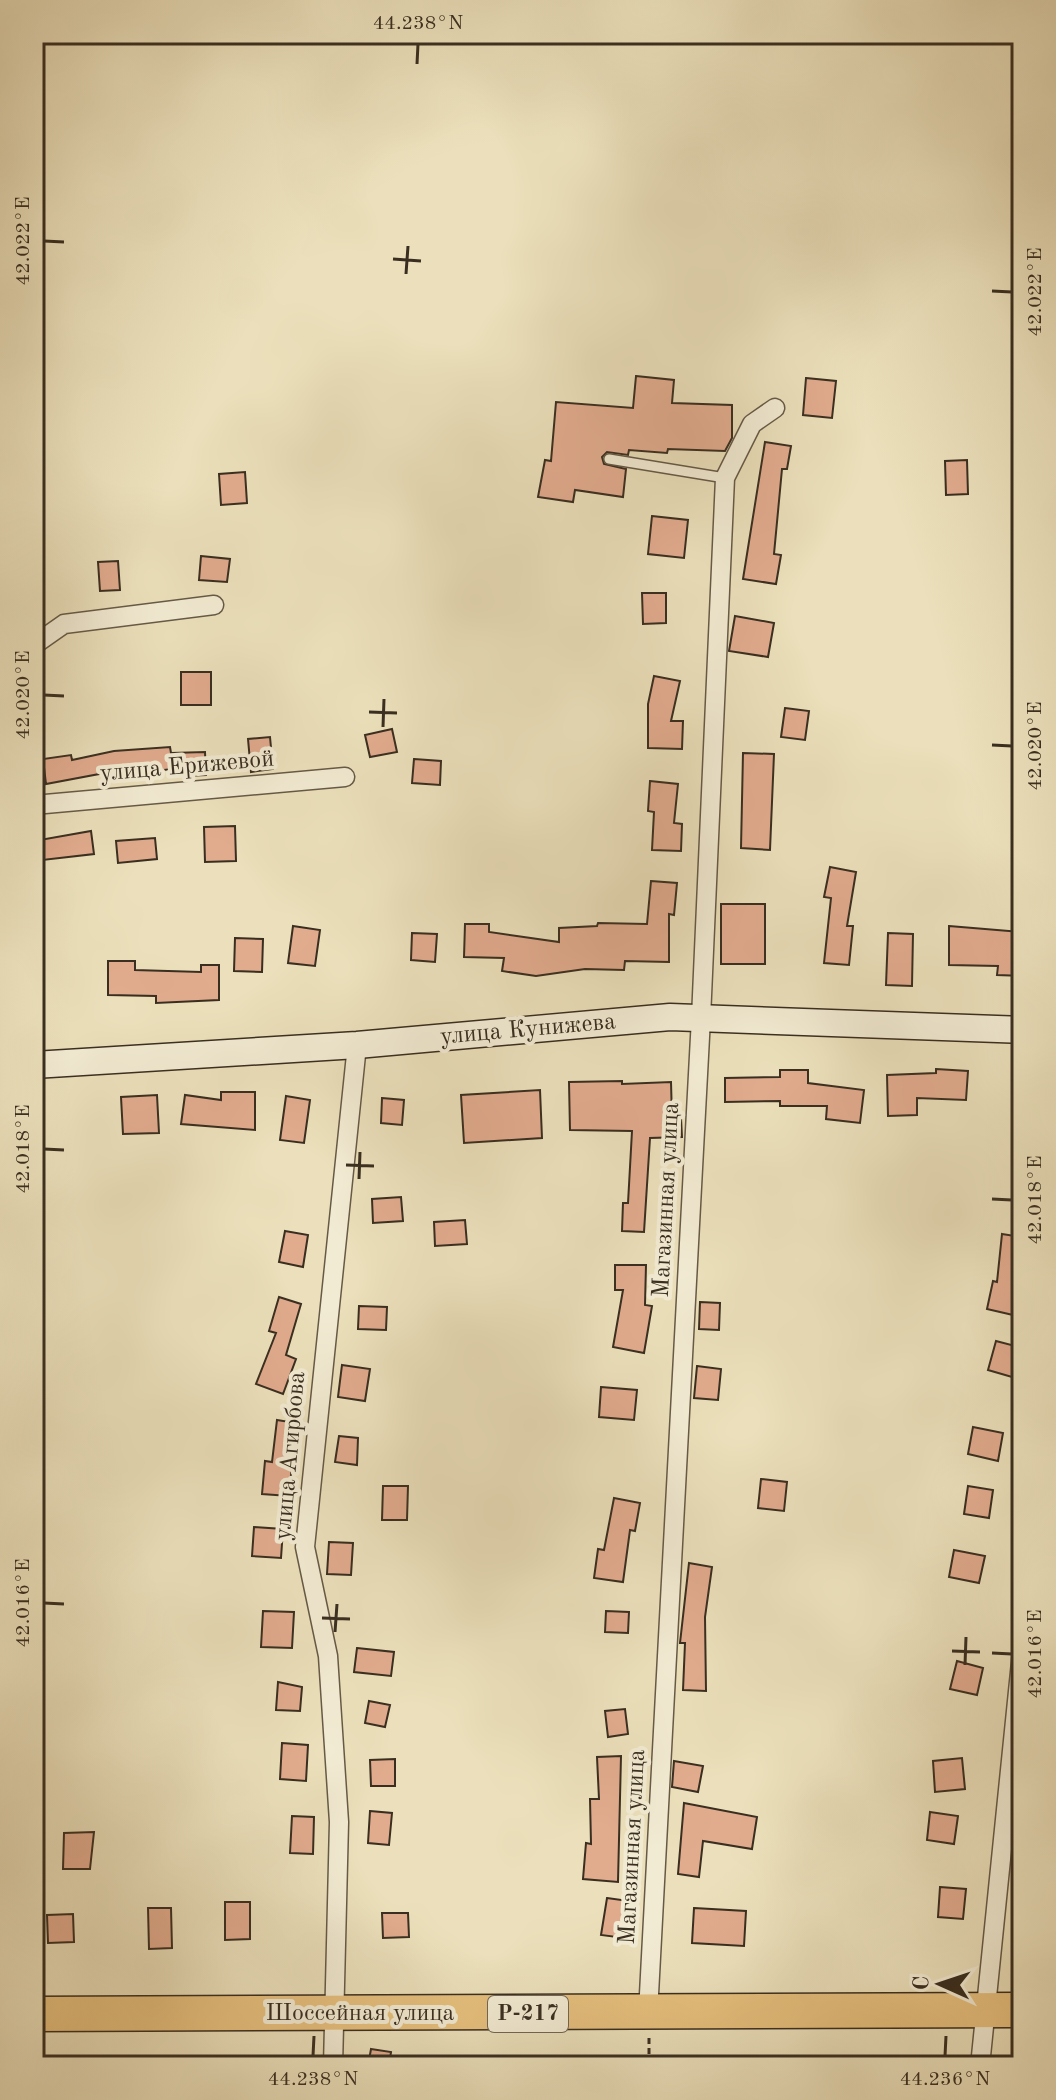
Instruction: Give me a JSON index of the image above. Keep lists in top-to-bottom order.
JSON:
{
  "streets": {
    "highway": ["Шоссейная улица", "Р-217"],
    "street": [
      "улица Ерижевой",
      "улица Кунижева",
      "Магазинная улица",
      "улица Агирбова"
    ]
  },
  "crossings": [
    ["улица Кунижева", "Магазинная улица"],
    ["улица Кунижева", "улица Агирбова"],
    ["Магазинная улица", "Шоссейная улица"],
    ["улица Агирбова", "Шоссейная улица"]
  ],
  "north": "left",
  "coordinates": [
    "44.238°N",
    "42.022°E",
    "42.020°E",
    "42.018°E",
    "42.016°E",
    "44.236°N"
  ]
}
